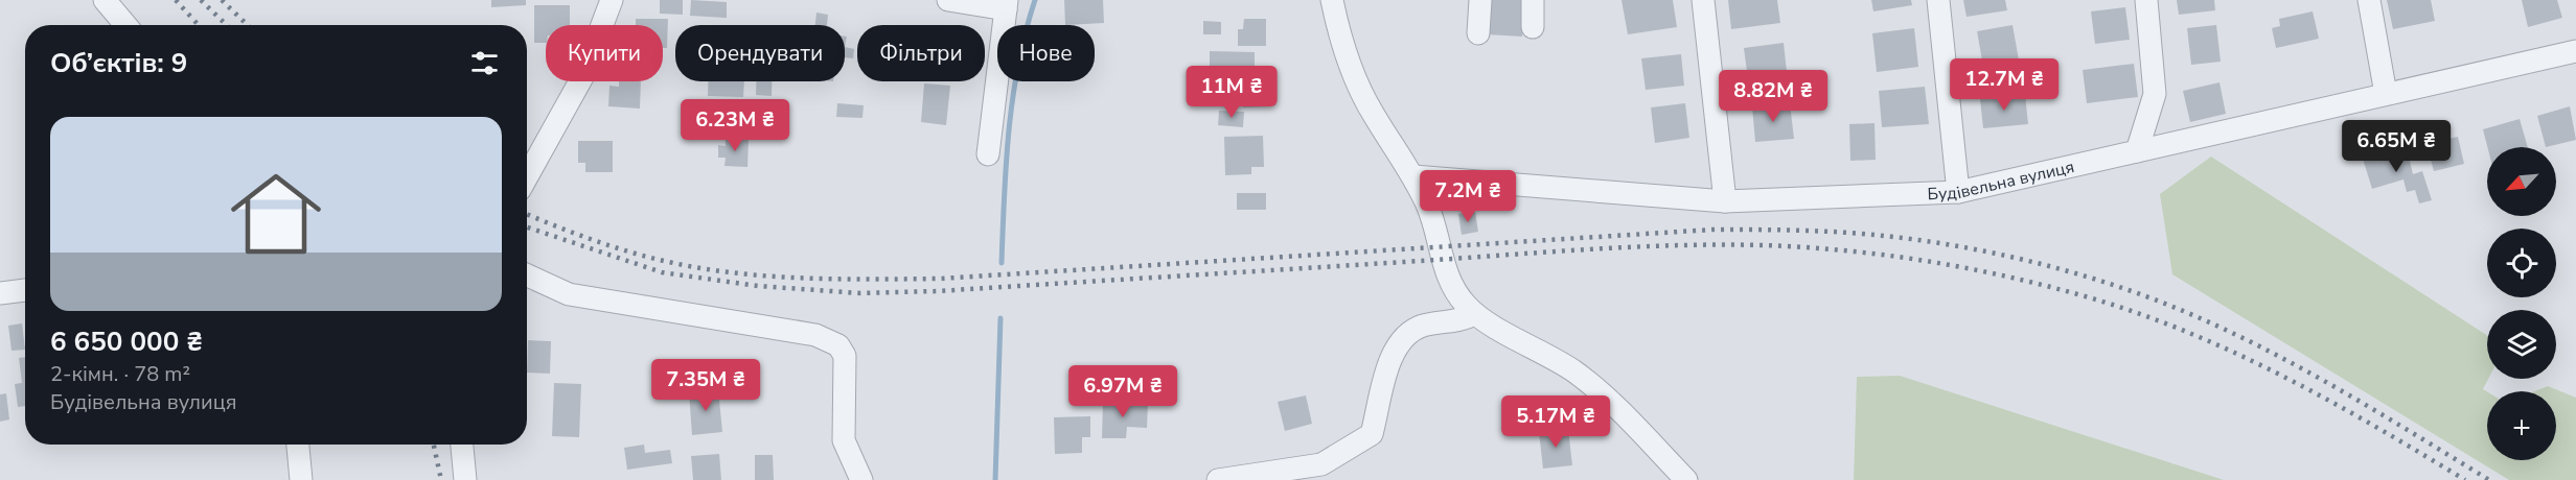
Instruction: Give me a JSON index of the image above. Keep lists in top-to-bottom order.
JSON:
{
  "streets": {
    "street": ["Будівельна вулиця"]
  },
  "north": "bottom left",
  "page": {
    "chip": [
      "Купити",
      "Орендувати",
      "Фільтри",
      "Нове"
    ],
    "heading": "Об’єктів: 9",
    "price": [
      "12.7M ₴",
      "11M ₴",
      "8.82M ₴",
      "6.23M ₴",
      "6.65M ₴",
      "7.2M ₴",
      "7.35M ₴",
      "6.97M ₴",
      "5.17M ₴"
    ],
    "list": [
      {
        "name": "6 650 000 ₴",
        "note": "2-кімн. · 78 m² · Будівельна вулиця"
      }
    ],
    "map_buttons": "+"
  }
}
